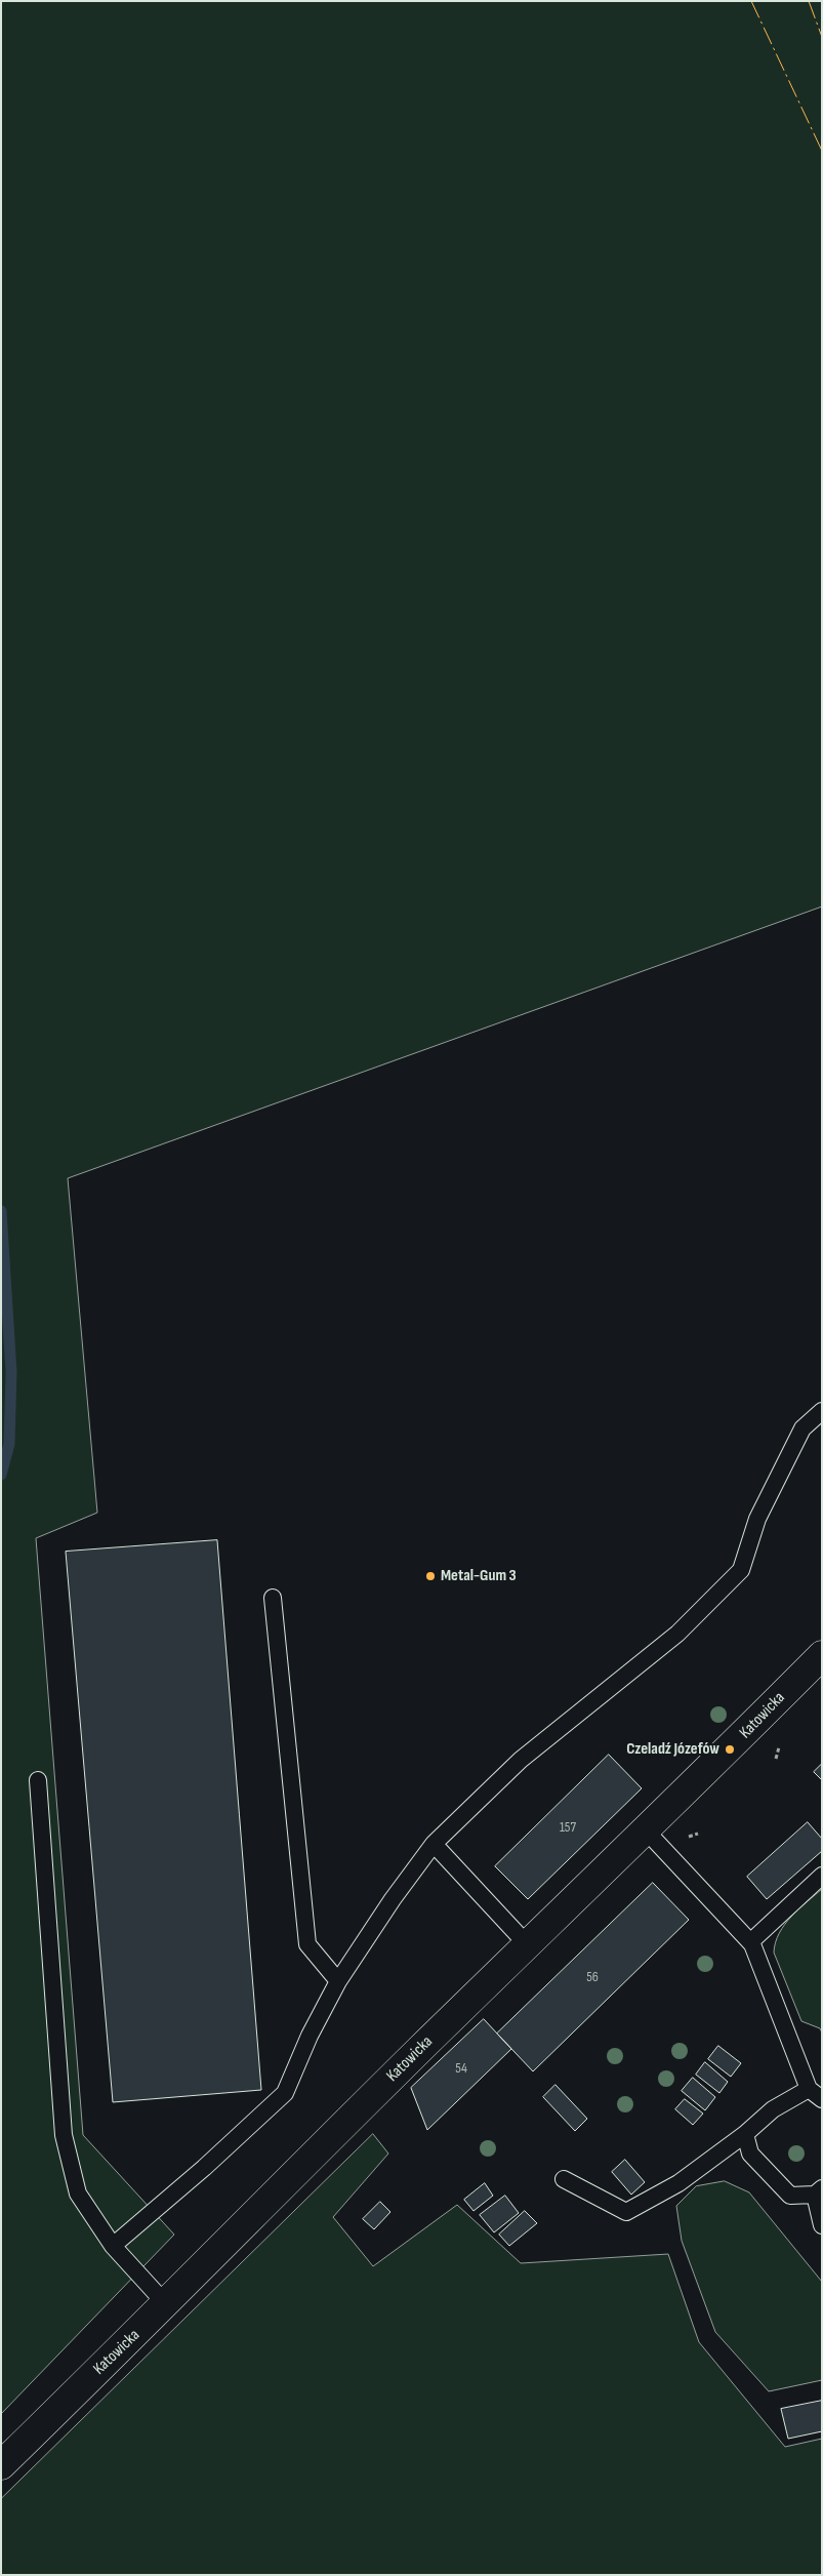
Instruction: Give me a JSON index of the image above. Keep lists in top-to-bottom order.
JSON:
{
  "streets": {
    "street": ["Katowicka"]
  },
  "places": ["Metal-Gum 3", "Czeladź Józefów"],
  "house_numbers": ["157", "56", "54"]
}
